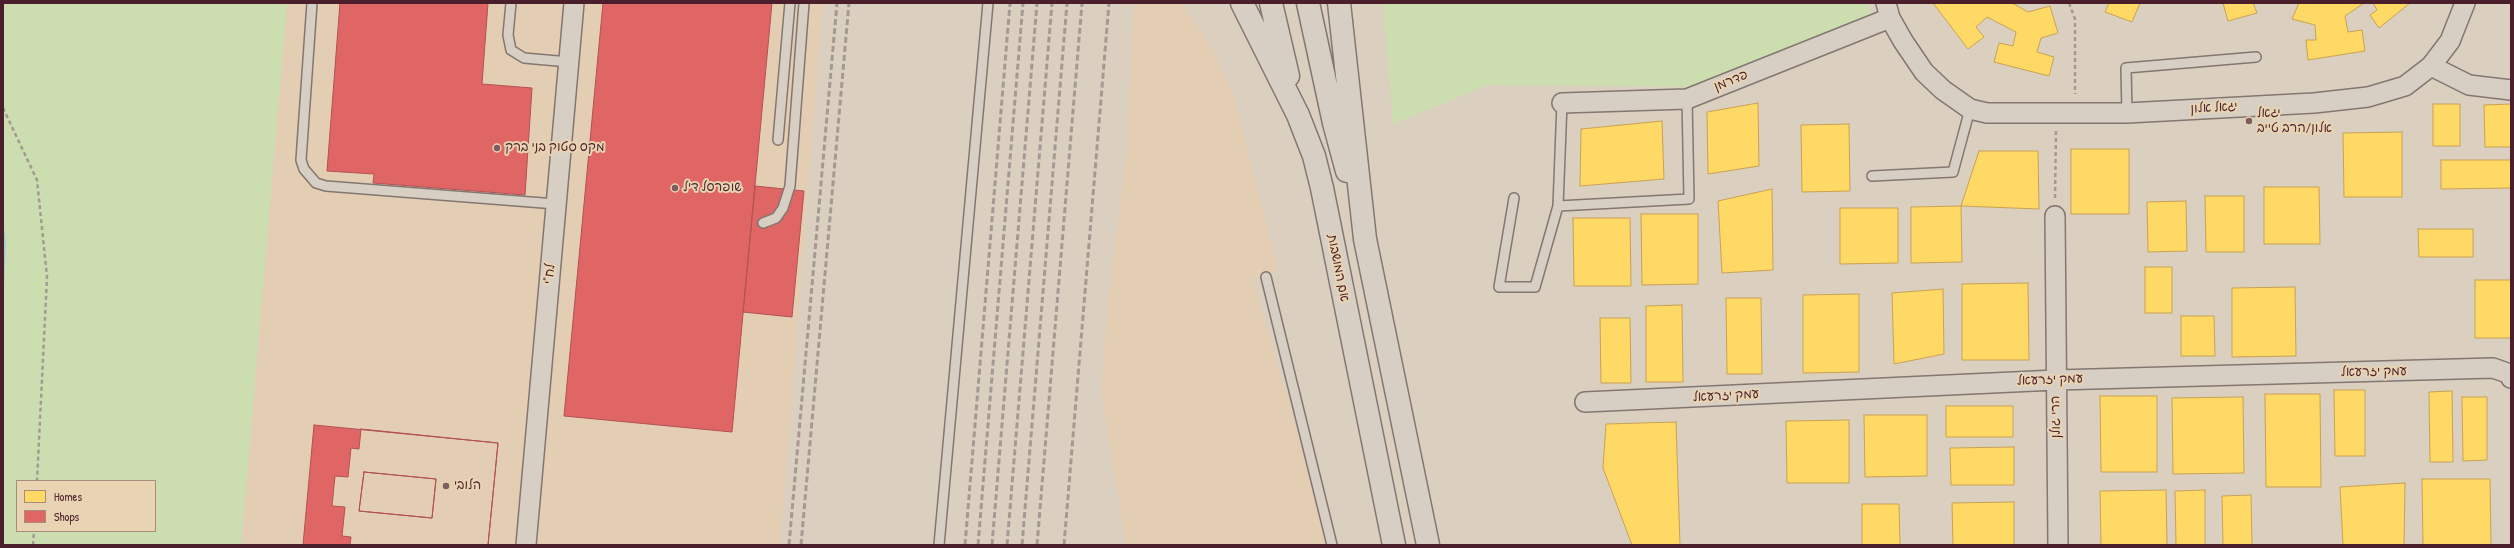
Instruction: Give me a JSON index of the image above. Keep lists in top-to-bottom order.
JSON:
{
  "streets": {
    "main road": ["אם המושבות"],
    "street": [
      "פדרמן",
      "יגאל אלון",
      "לח\"י",
      "עמק יזרעאל",
      "הרי גולן"
    ]
  },
  "crossings": [
    ["עמק יזרעאל", "הרי גולן"]
  ],
  "places": [
    "יגאל אלון/הרב טייב",
    "מקס סטוק בני ברק",
    "שופרסל דיל",
    "הלובי"
  ],
  "legend": ["Homes", "Shops"]
}
